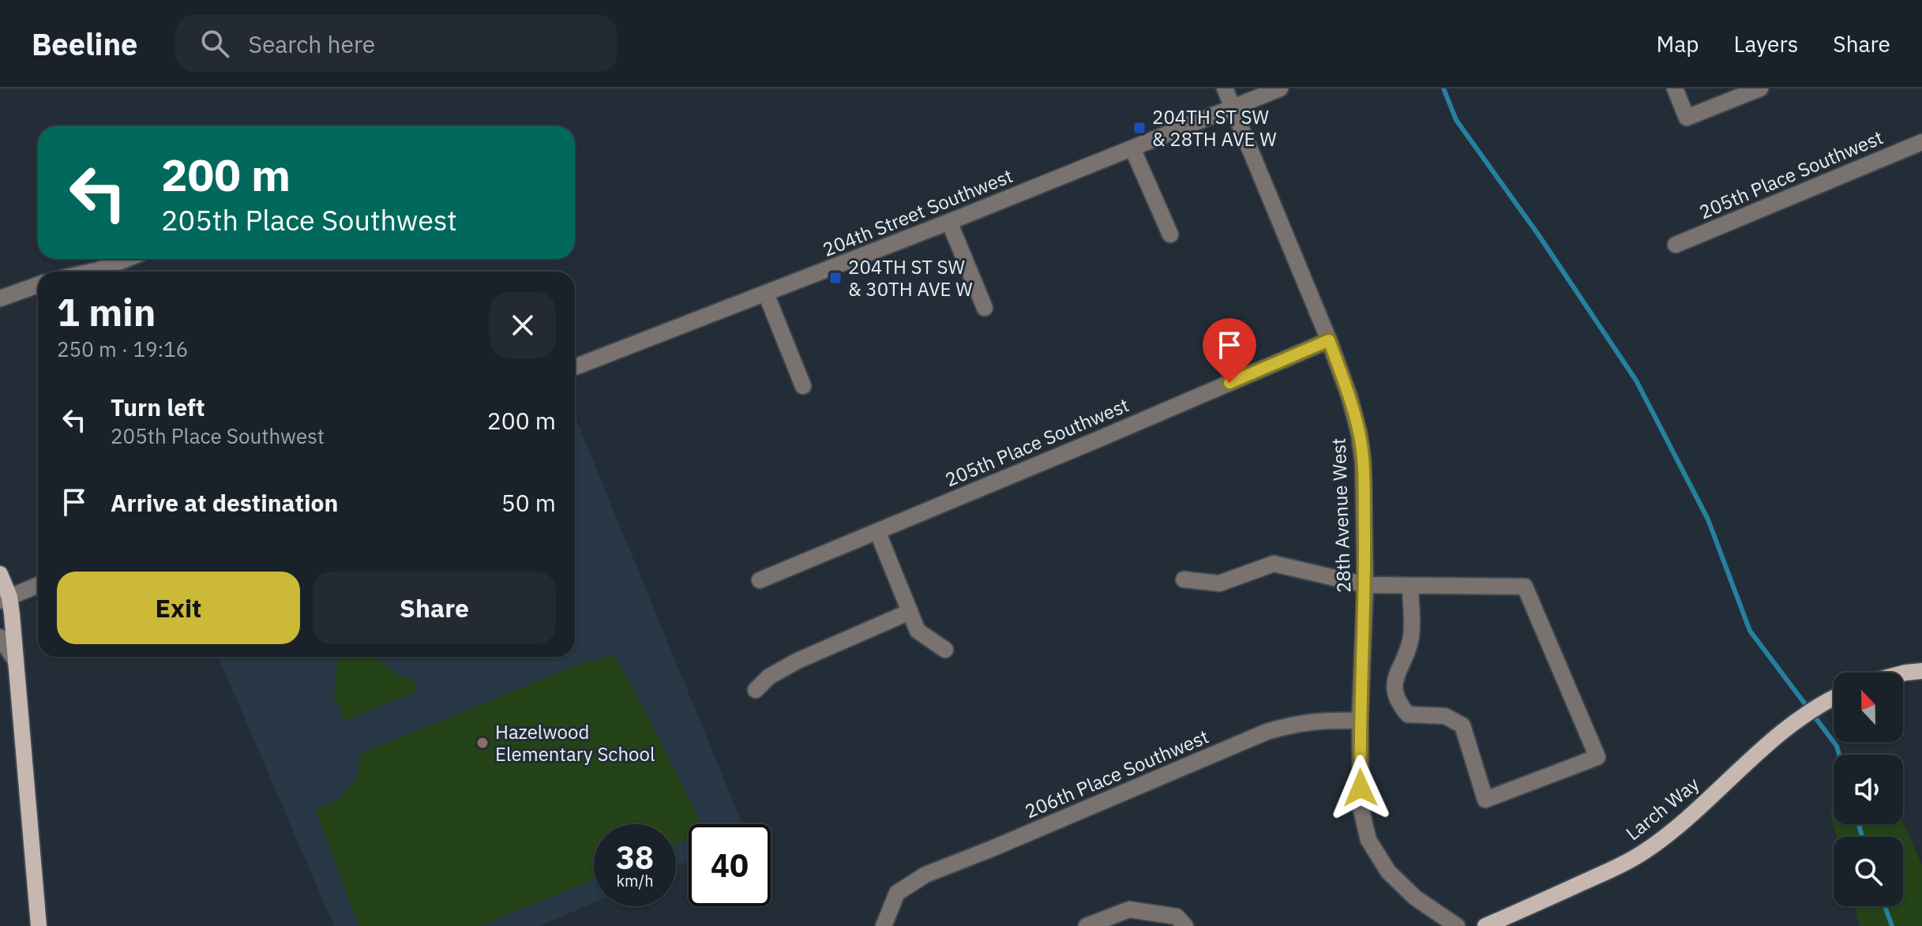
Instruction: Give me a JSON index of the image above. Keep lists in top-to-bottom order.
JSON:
{
  "streets": {
    "main road": ["Larch Way"],
    "street": [
      "205th Place Southwest",
      "204th Street Southwest",
      "28th Avenue West",
      "206th Place Southwest"
    ]
  },
  "crossings": [
    ["205th Place Southwest", "28th Avenue West"],
    ["204th Street Southwest", "28th Avenue West"],
    ["28th Avenue West", "206th Place Southwest"]
  ],
  "places": {
    "transit": ["204TH ST SW & 28TH AVE W", "204TH ST SW & 30TH AVE W"],
    "other": ["Hazelwood Elementary School"]
  },
  "north": "top",
  "page": {
    "header": "Beeline",
    "search": "Search here",
    "nav": ["Map", "Layers", "Share"],
    "turn": ["200 m", "205th Place Southwest"],
    "heading": ["1 min", "250 m · 19:16"],
    "list": [
      {
        "name": "Turn left",
        "note": "205th Place Southwest",
        "value": "200 m"
      },
      {
        "name": "Arrive at destination",
        "value": "50 m"
      }
    ],
    "buttons": ["Exit", "Share"],
    "speed": "38 km/h",
    "limit": "40"
  }
}
